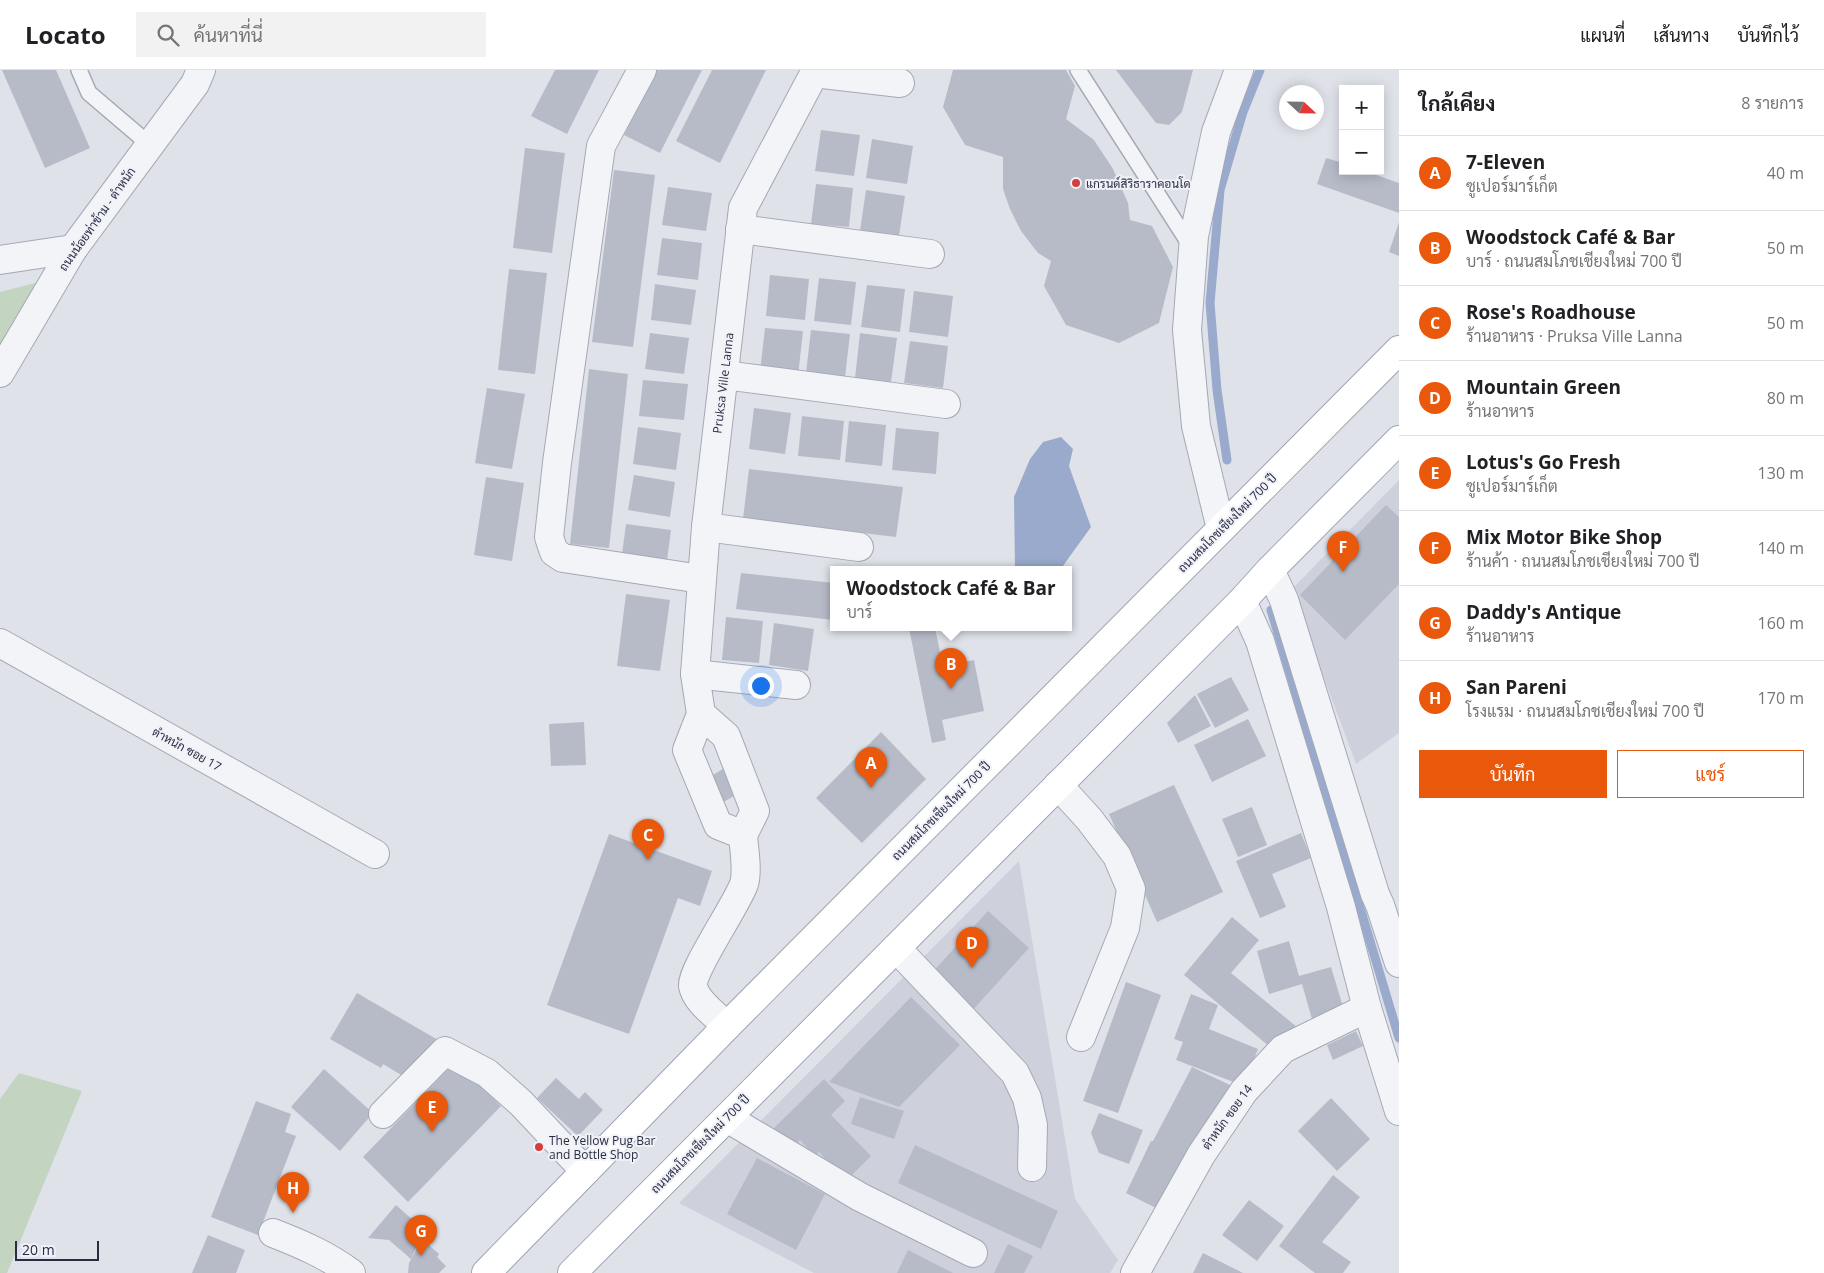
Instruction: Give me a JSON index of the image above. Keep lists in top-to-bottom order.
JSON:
{
  "streets": {
    "main road": ["ถนนสมโภชเชียงใหม่ 700 ปี"],
    "street": [
      "ถนนน้อยท่าข้าม - ตำหนัก",
      "Pruksa Ville Lanna",
      "ตำหนัก ซอย 17",
      "ตำหนัก ซอย 14"
    ]
  },
  "places": ["แกรนด์สิริธาราคอนโด", "The Yellow Pug Bar and Bottle Shop"],
  "scale_bar": "20 m",
  "north": "right",
  "page": {
    "header": "Locato",
    "search": "ค้นหาที่นี่",
    "nav": ["แผนที่", "เส้นทาง", "บันทึกไว้"],
    "heading": ["ใกล้เคียง", "8 รายการ"],
    "map_buttons": ["+", "−"],
    "list": [
      {
        "mark": "A",
        "name": "7-Eleven",
        "note": "ซูเปอร์มาร์เก็ต",
        "value": "40 m"
      },
      {
        "mark": "B",
        "name": "Woodstock Café & Bar",
        "note": "บาร์ · ถนนสมโภชเชียงใหม่ 700 ปี",
        "value": "50 m"
      },
      {
        "mark": "C",
        "name": "Rose's Roadhouse",
        "note": "ร้านอาหาร · Pruksa Ville Lanna",
        "value": "50 m"
      },
      {
        "mark": "D",
        "name": "Mountain Green",
        "note": "ร้านอาหาร",
        "value": "80 m"
      },
      {
        "mark": "E",
        "name": "Lotus's Go Fresh",
        "note": "ซูเปอร์มาร์เก็ต",
        "value": "130 m"
      },
      {
        "mark": "F",
        "name": "Mix Motor Bike Shop",
        "note": "ร้านค้า · ถนนสมโภชเชียงใหม่ 700 ปี",
        "value": "140 m"
      },
      {
        "mark": "G",
        "name": "Daddy's Antique",
        "note": "ร้านอาหาร",
        "value": "160 m"
      },
      {
        "mark": "H",
        "name": "San Pareni",
        "note": "โรงแรม · ถนนสมโภชเชียงใหม่ 700 ปี",
        "value": "170 m"
      }
    ],
    "pins": [
      "F",
      "B",
      "A",
      "C",
      "D",
      "E",
      "H",
      "G"
    ],
    "popup": ["Woodstock Café & Bar", "บาร์"],
    "buttons": ["บันทึก", "แชร์"],
    "scale": "20 m"
  }
}
